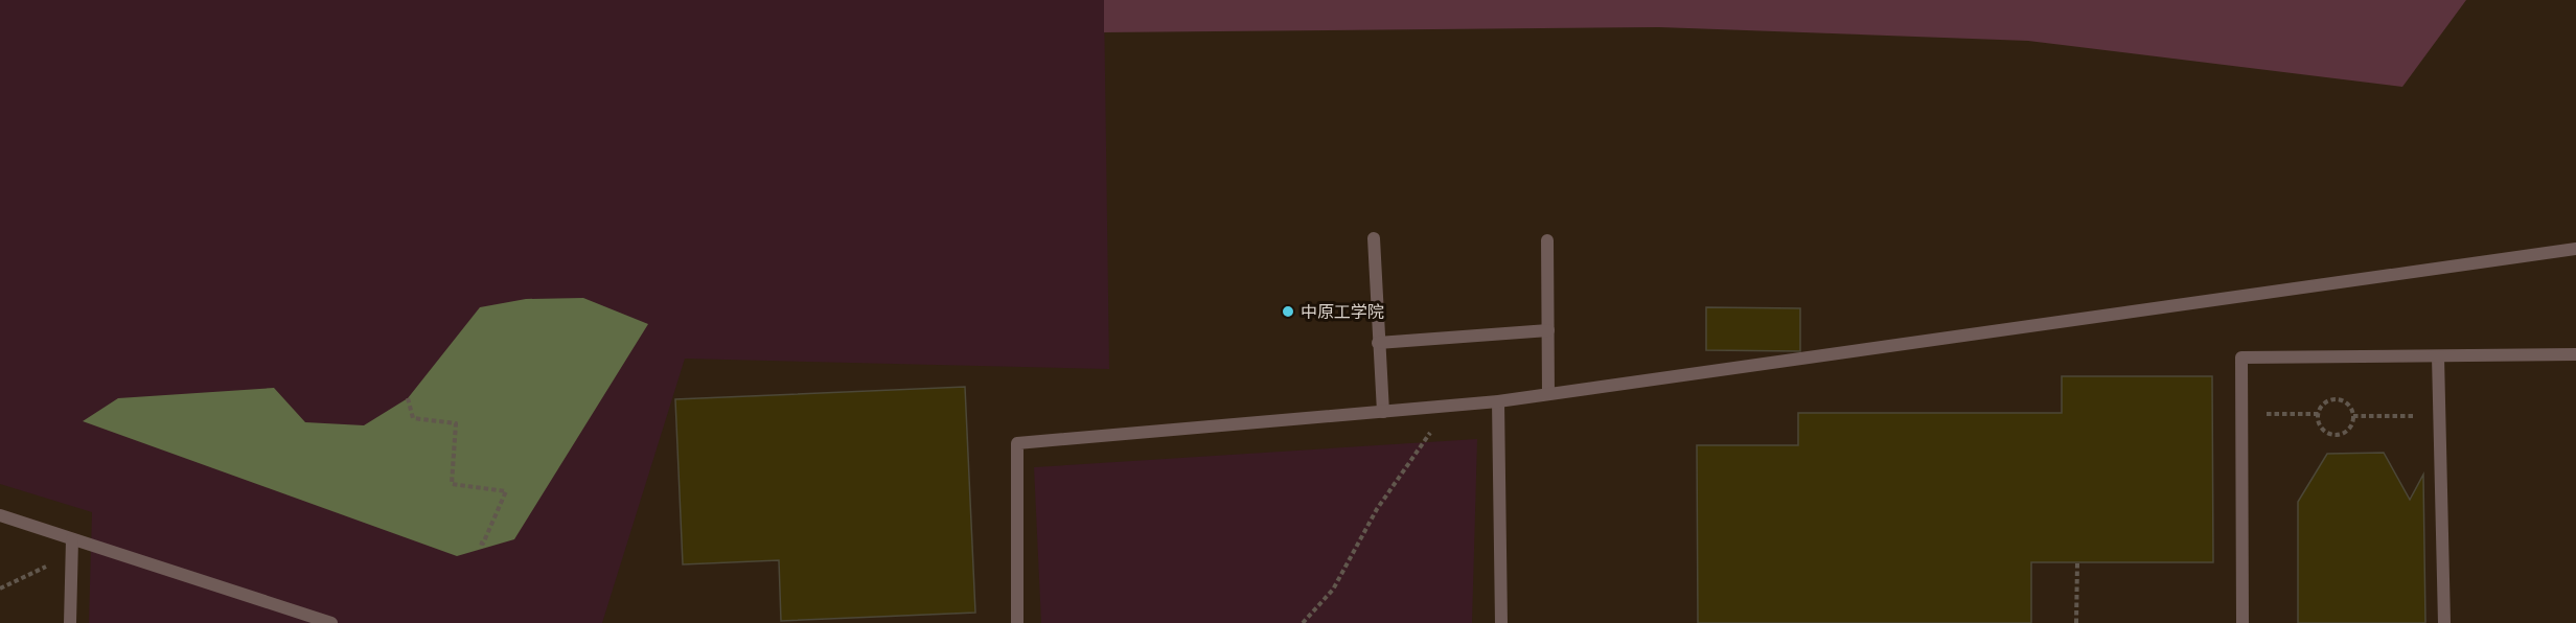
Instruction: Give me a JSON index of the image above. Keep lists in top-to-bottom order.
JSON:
{
  "places": ["中原工学院"]
}
